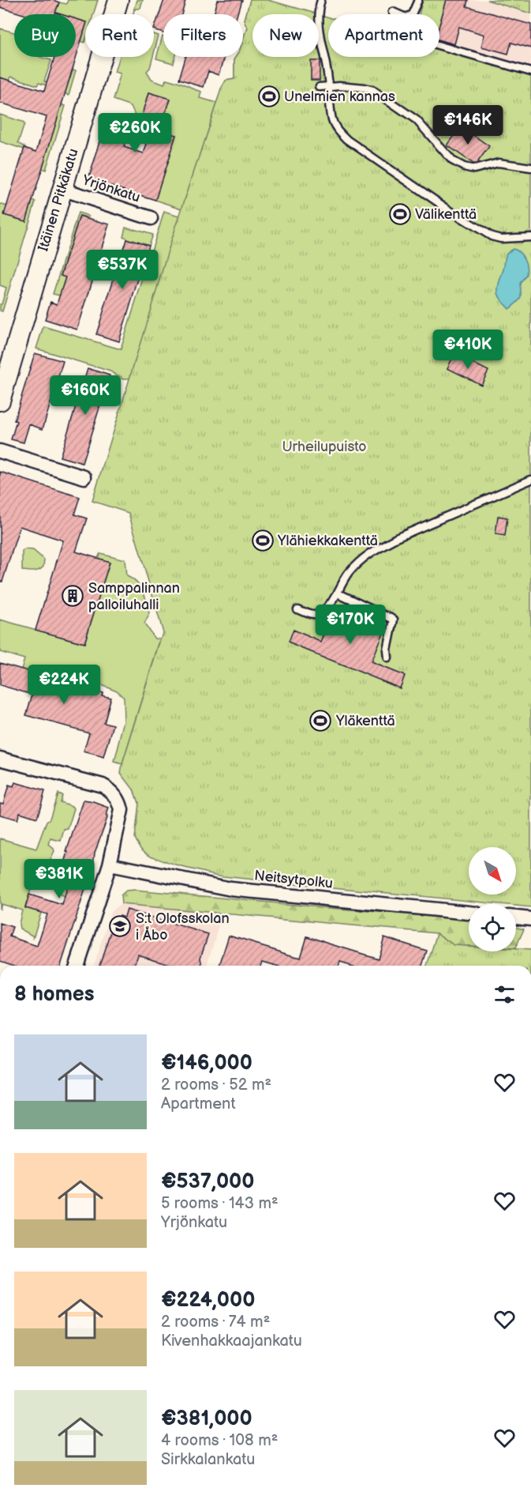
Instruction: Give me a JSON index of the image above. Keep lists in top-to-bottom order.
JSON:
{
  "streets": {
    "main road": ["Itäinen Pitkäkatu"],
    "street": ["Yrjönkatu", "Neitsytpolku"]
  },
  "crossings": [
    ["Yrjönkatu", "Itäinen Pitkäkatu"]
  ],
  "parks": ["Urheilupuisto"],
  "places": {
    "sports": [
      "Unelmien kannas",
      "Välikenttä",
      "Ylähiekkakenttä",
      "Yläkenttä"
    ],
    "building": ["Samppalinnan palloiluhalli"],
    "school or university": ["S:t Olofsskolan i Åbo"]
  },
  "north": "bottom right",
  "page": {
    "chip": [
      "Buy",
      "Rent",
      "Filters",
      "New",
      "Apartment"
    ],
    "price": [
      "€146K",
      "€260K",
      "€537K",
      "€410K",
      "€160K",
      "€170K",
      "€224K",
      "€381K"
    ],
    "heading": "8 homes",
    "list": [
      {
        "name": "€146,000",
        "note": "2 rooms · 52 m² · Apartment"
      },
      {
        "name": "€537,000",
        "note": "5 rooms · 143 m² · Yrjönkatu"
      },
      {
        "name": "€224,000",
        "note": "2 rooms · 74 m² · Kivenhakkaajankatu"
      },
      {
        "name": "€381,000",
        "note": "4 rooms · 108 m² · Sirkkalankatu"
      }
    ]
  }
}
